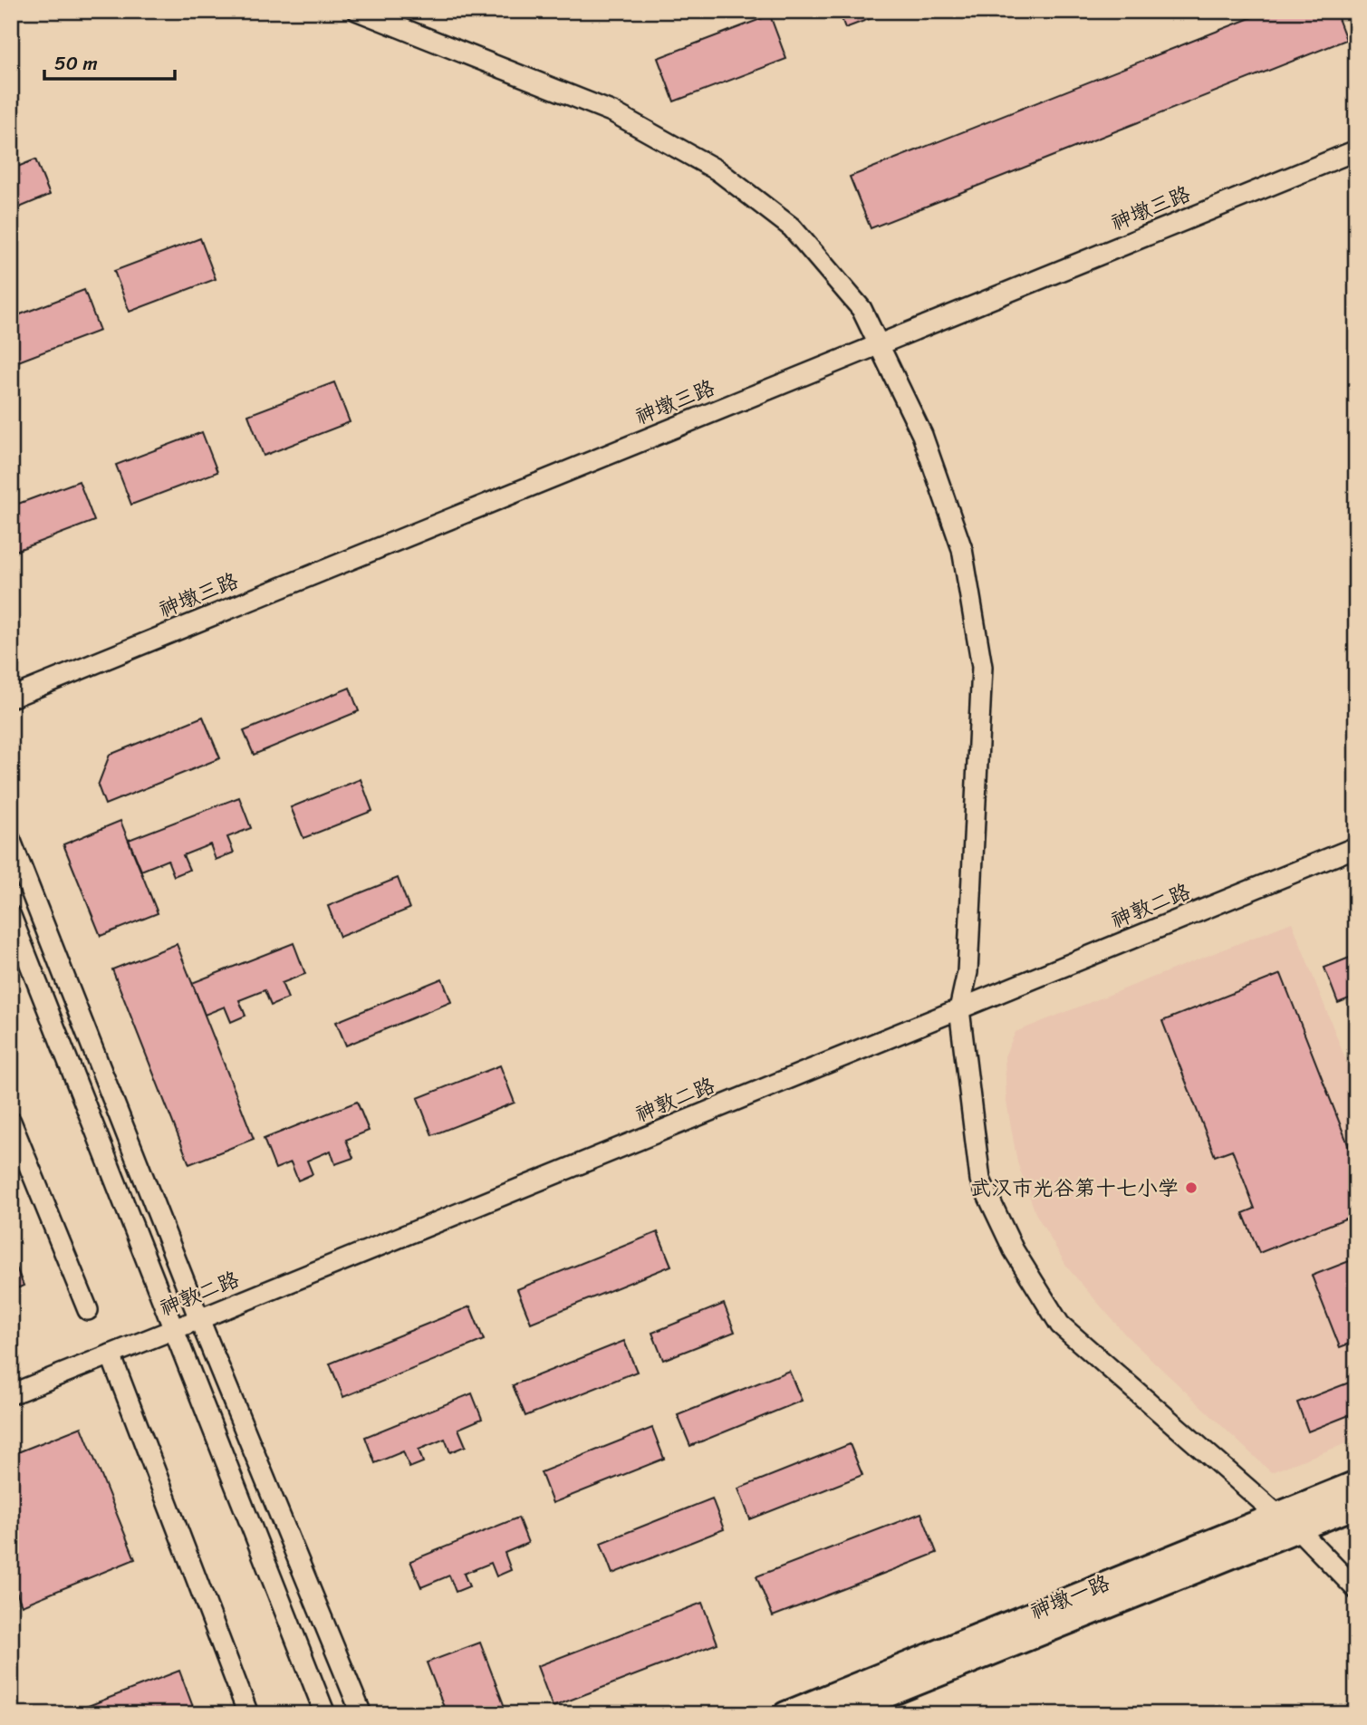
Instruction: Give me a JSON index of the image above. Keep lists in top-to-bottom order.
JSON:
{
  "streets": {
    "main road": ["神墩一路"],
    "street": ["神墩三路", "神敦二路"]
  },
  "places": ["武汉市光谷第十七小学"],
  "scale_bar": "50 m"
}
